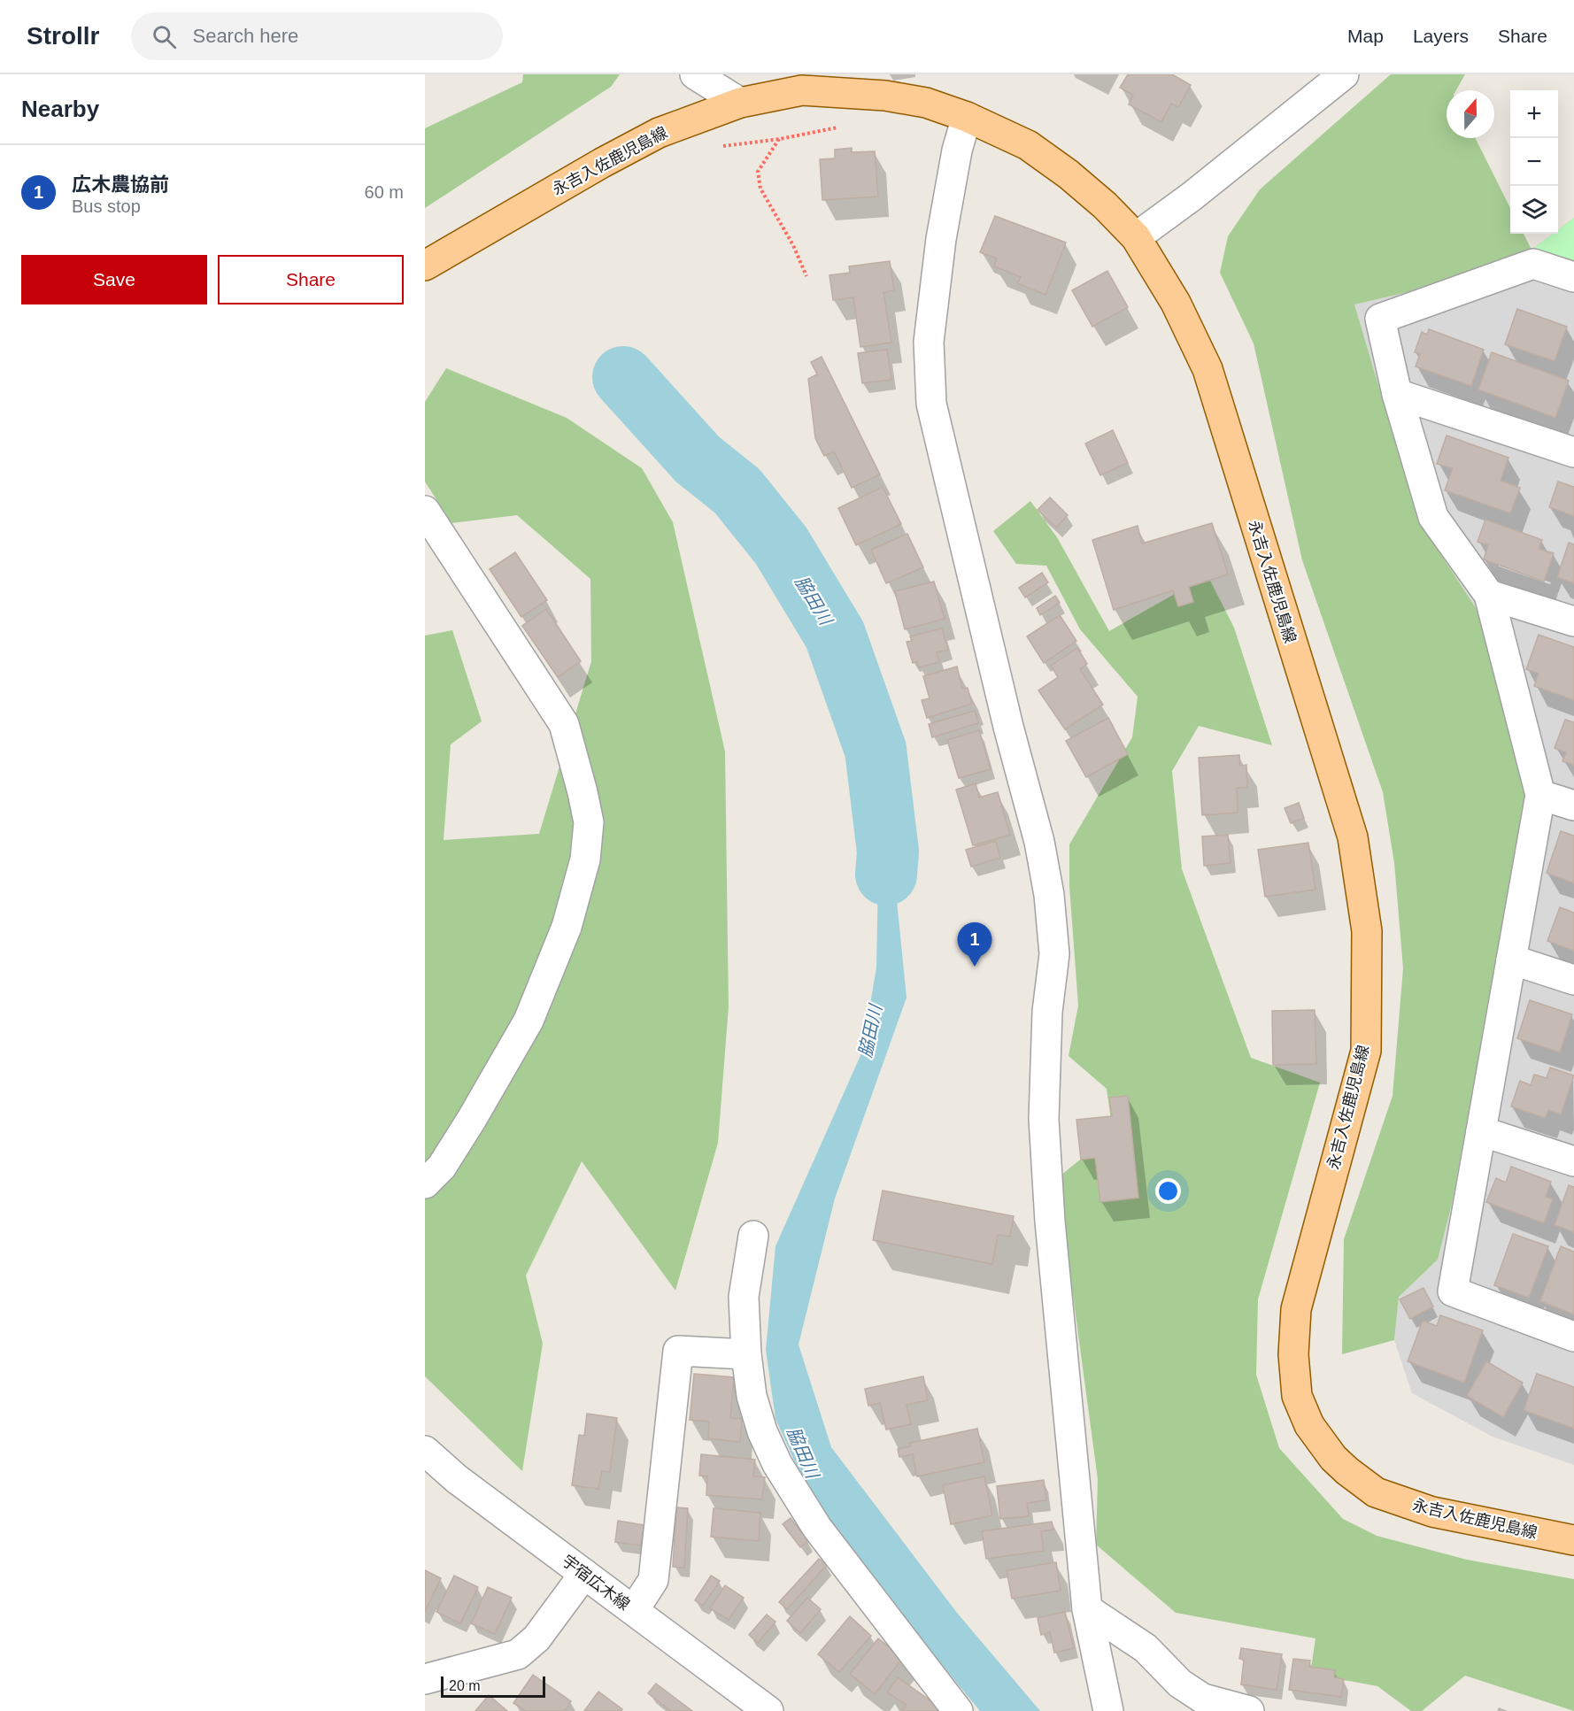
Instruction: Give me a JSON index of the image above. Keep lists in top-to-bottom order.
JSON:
{
  "streets": {
    "main road": ["永吉入佐鹿児島線"],
    "street": ["宇宿広木線"]
  },
  "water": ["脇田川"],
  "scale_bar": "20 m",
  "north": "top",
  "page": {
    "header": "Strollr",
    "search": "Search here",
    "nav": ["Map", "Layers", "Share"],
    "heading": "Nearby",
    "map_buttons": ["+", "−"],
    "list": [
      {
        "mark": "1",
        "name": "広木農協前",
        "note": "Bus stop",
        "value": "60 m"
      }
    ],
    "buttons": ["Save", "Share"],
    "pins": "1",
    "scale": "20 m"
  }
}
